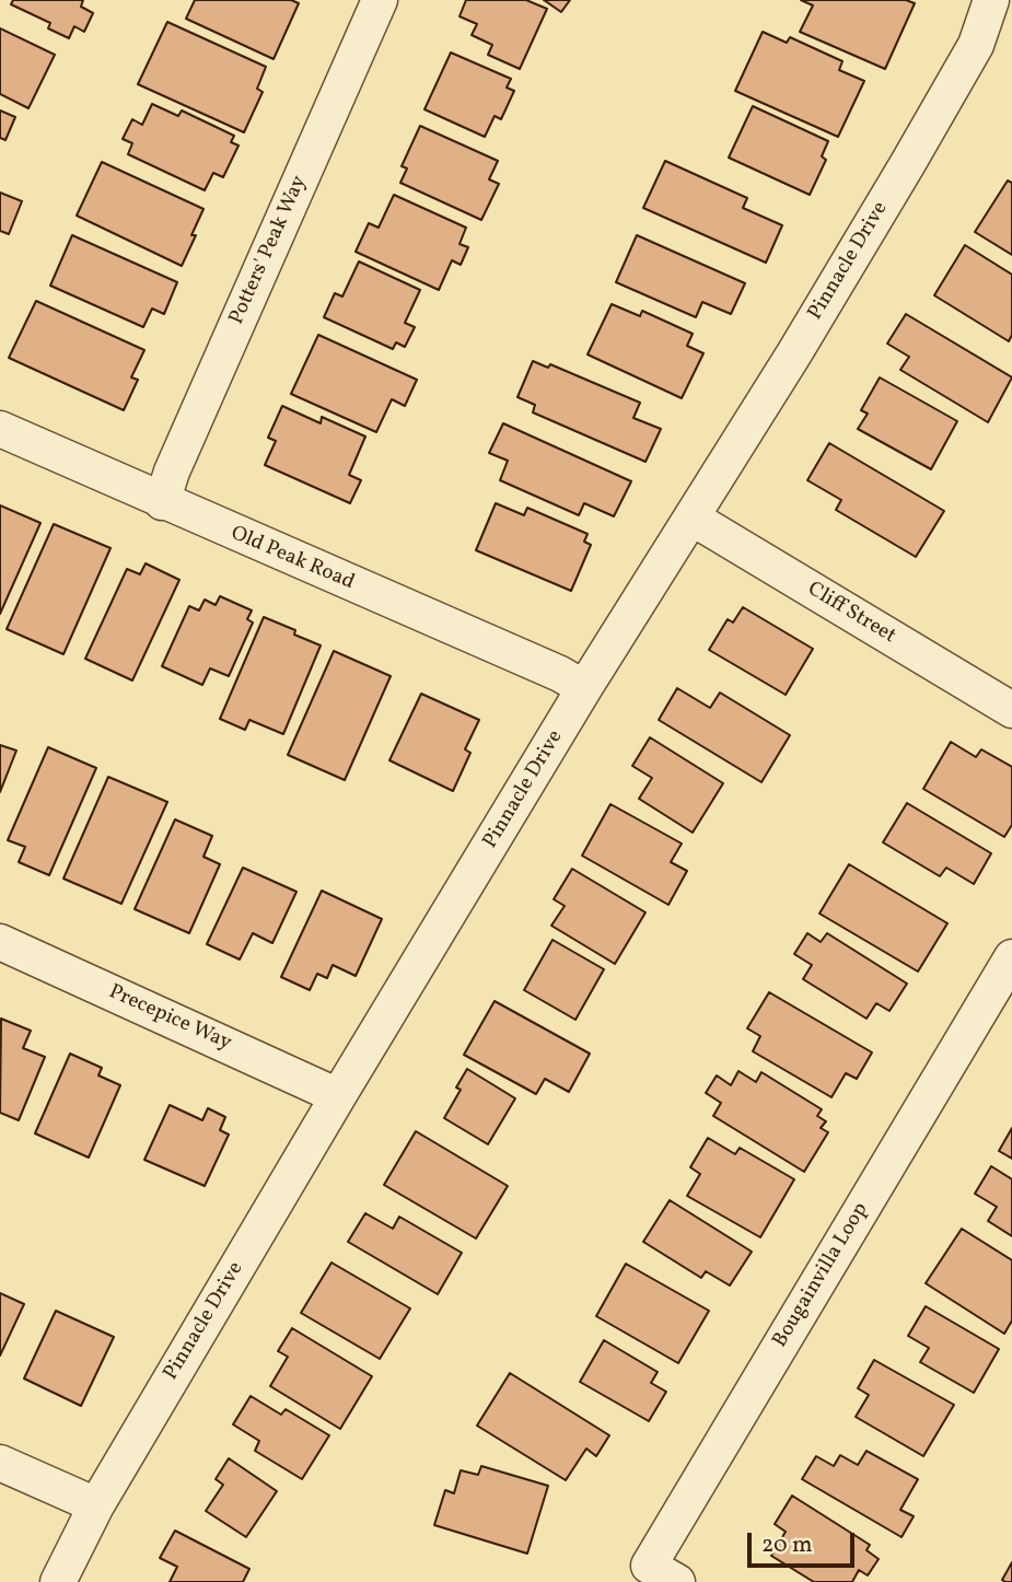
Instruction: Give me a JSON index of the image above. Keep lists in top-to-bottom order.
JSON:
{
  "streets": {
    "street": [
      "Potters' Peak Way",
      "Pinnacle Drive",
      "Old Peak Road",
      "Cliff Street",
      "Precepice Way",
      "Bougainvilla Loop"
    ]
  },
  "crossings": [
    ["Potters' Peak Way", "Old Peak Road"],
    ["Pinnacle Drive", "Old Peak Road"],
    ["Pinnacle Drive", "Cliff Street"],
    ["Pinnacle Drive", "Precepice Way"]
  ],
  "scale_bar": "20 m"
}
